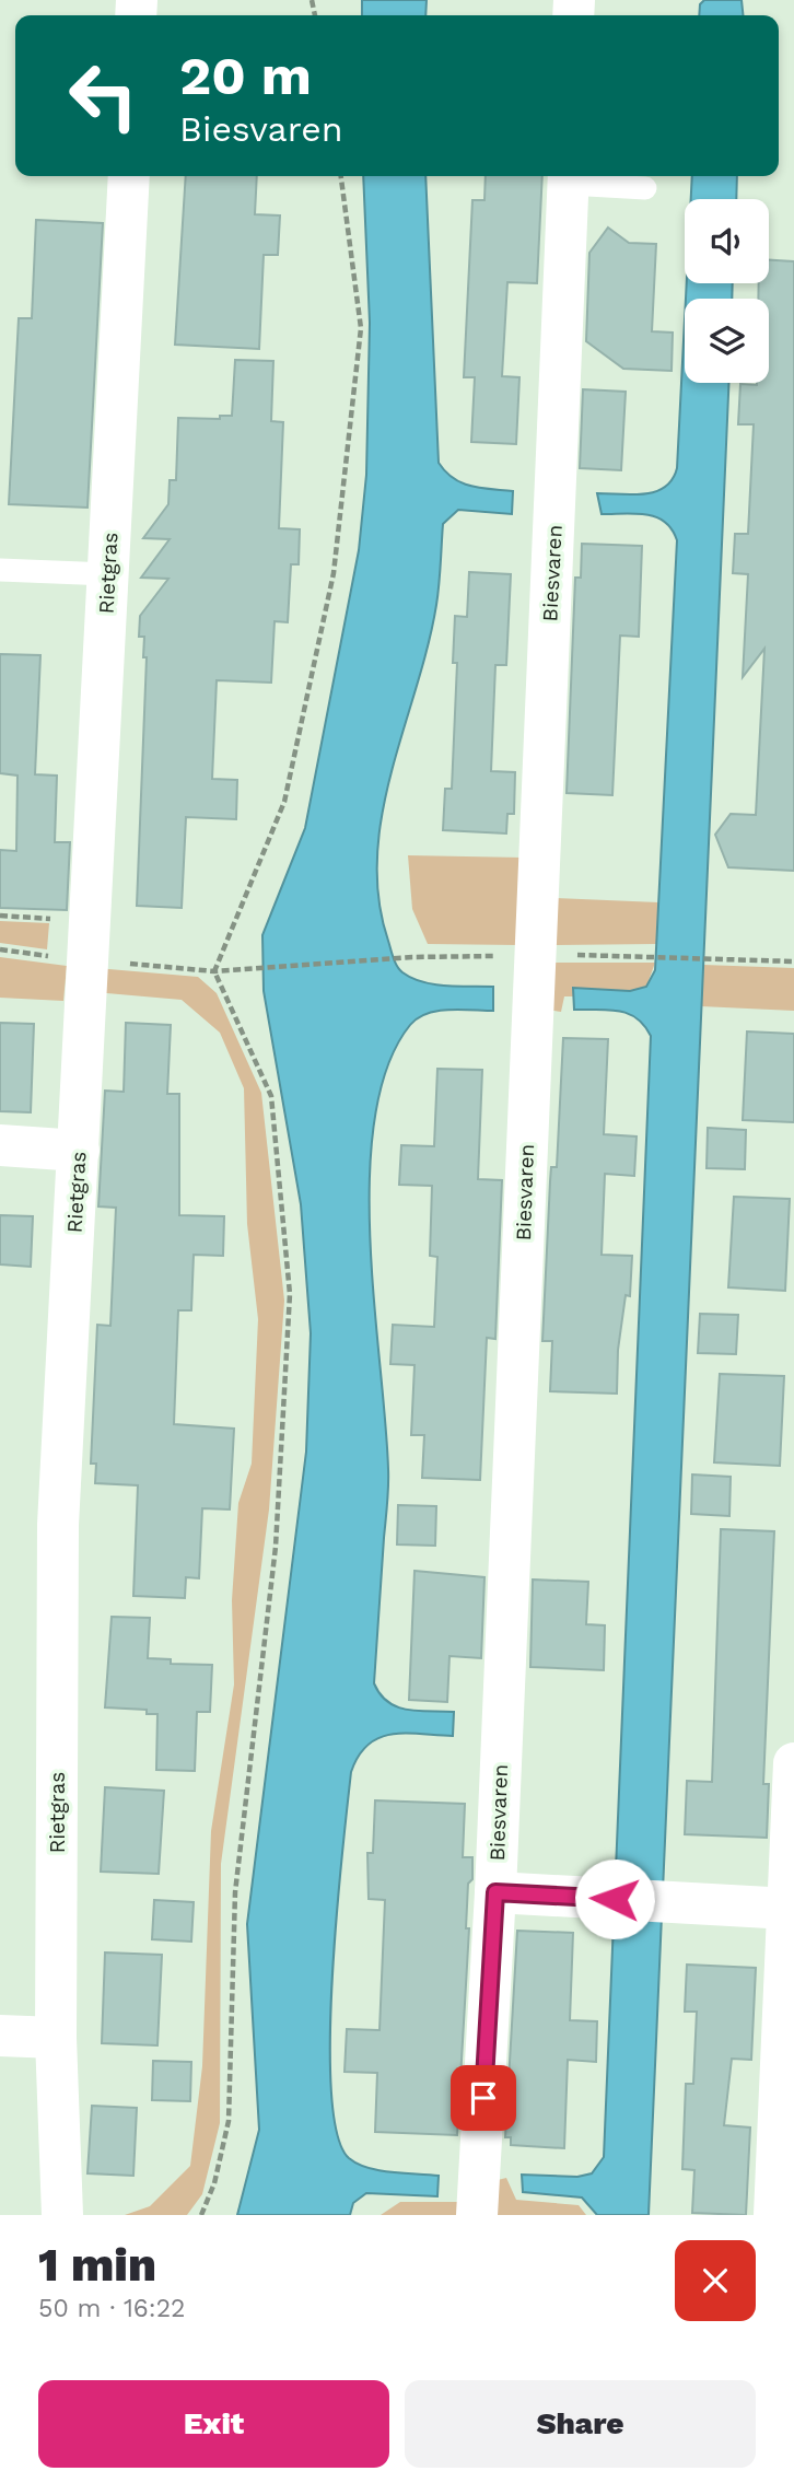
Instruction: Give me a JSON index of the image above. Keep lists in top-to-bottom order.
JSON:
{
  "streets": {
    "street": ["Rietgras", "Biesvaren"]
  },
  "page": {
    "turn": ["20 m", "Biesvaren"],
    "heading": ["1 min", "50 m · 16:22"],
    "buttons": ["Exit", "Share"]
  }
}
